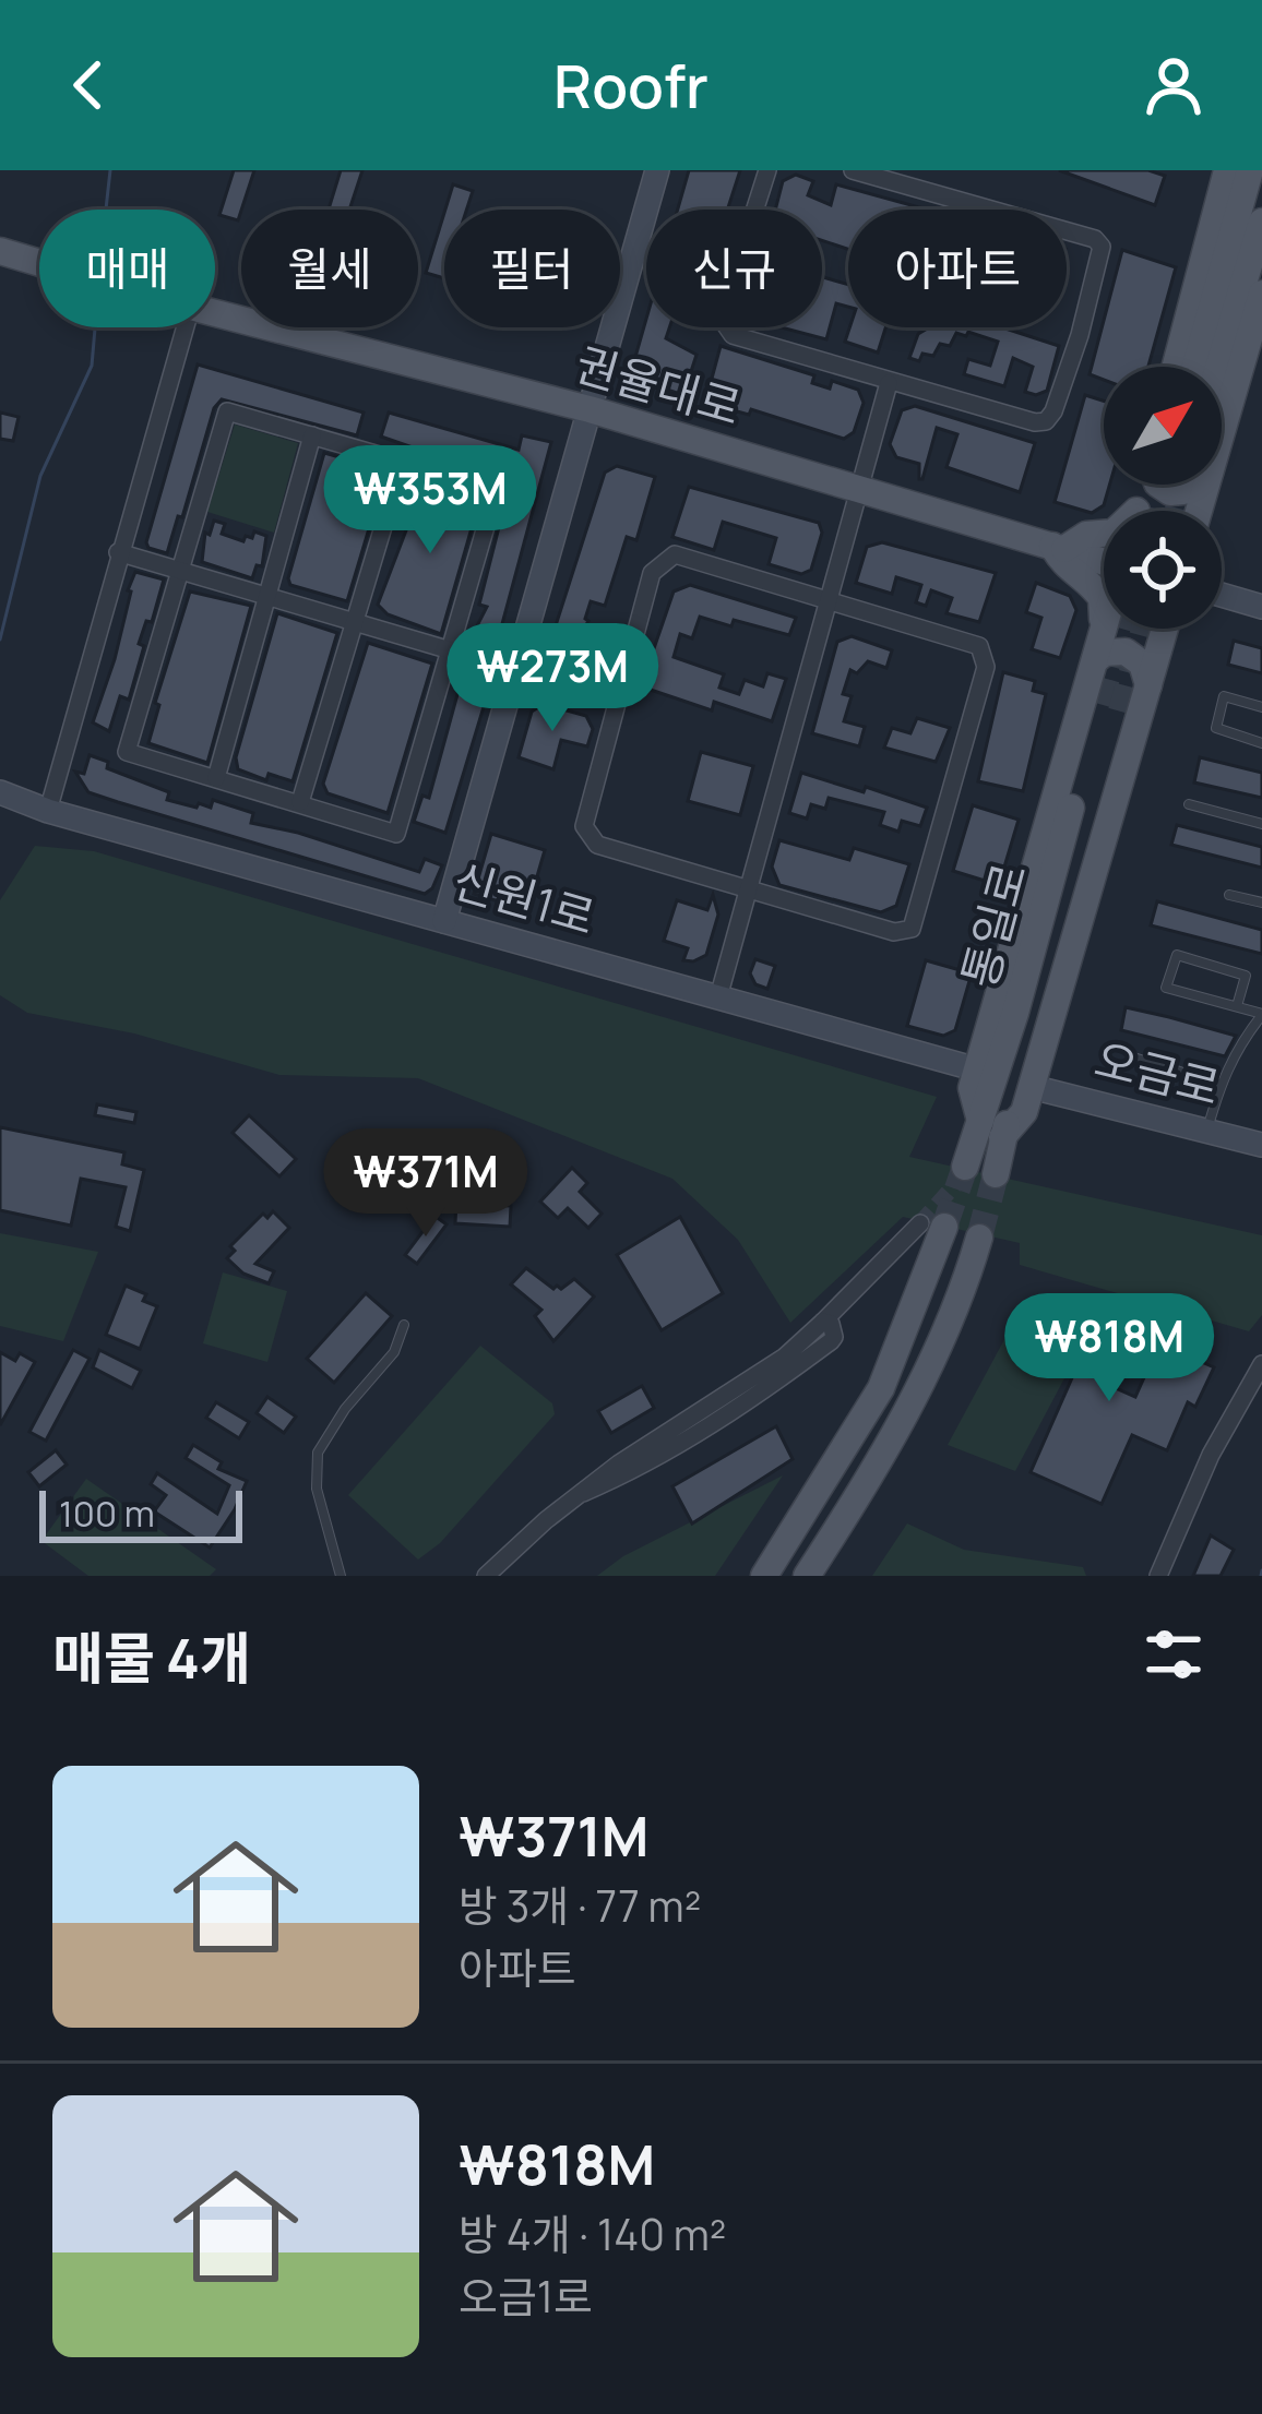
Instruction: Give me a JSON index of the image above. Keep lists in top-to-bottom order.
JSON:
{
  "streets": {
    "main road": ["권율대로", "통일로"],
    "street": ["신원1로", "오금로"]
  },
  "scale_bar": "100 m",
  "north": "top right",
  "page": {
    "header": "Roofr",
    "chip": [
      "매매",
      "월세",
      "필터",
      "신규",
      "아파트"
    ],
    "price": [
      "₩353M",
      "₩273M",
      "₩371M",
      "₩818M"
    ],
    "scale": "100 m",
    "heading": "매물 4개",
    "list": [
      {
        "name": "₩371M",
        "note": "방 3개 · 77 m² · 아파트"
      },
      {
        "name": "₩818M",
        "note": "방 4개 · 140 m² · 오금1로"
      }
    ]
  }
}
